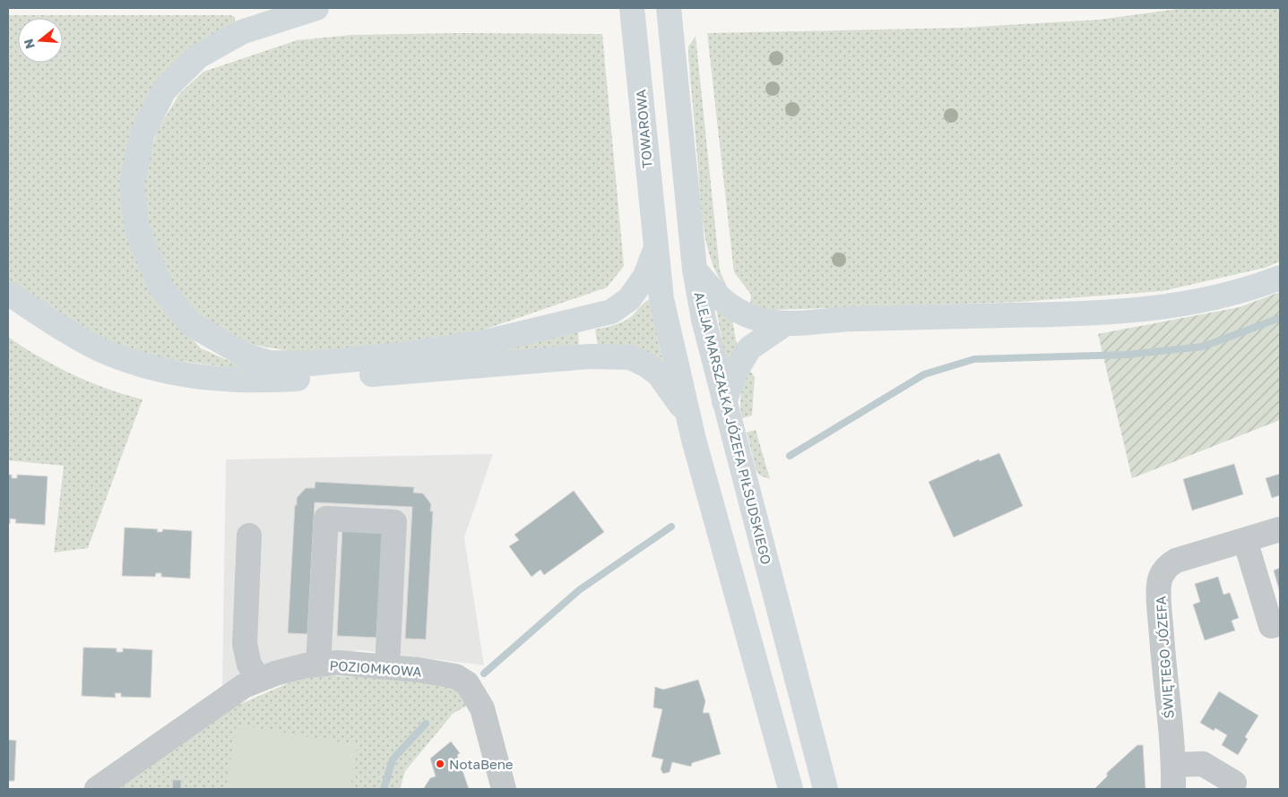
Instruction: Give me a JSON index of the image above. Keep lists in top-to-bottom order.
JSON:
{
  "streets": {
    "main road": ["TOWAROWA", "ALEJA MARSZAŁKA JÓZEFA PIŁSUDSKIEGO"],
    "street": ["ŚWIĘTEGO JÓZEFA", "POZIOMKOWA"]
  },
  "places": ["NotaBene"],
  "north": "left"
}
